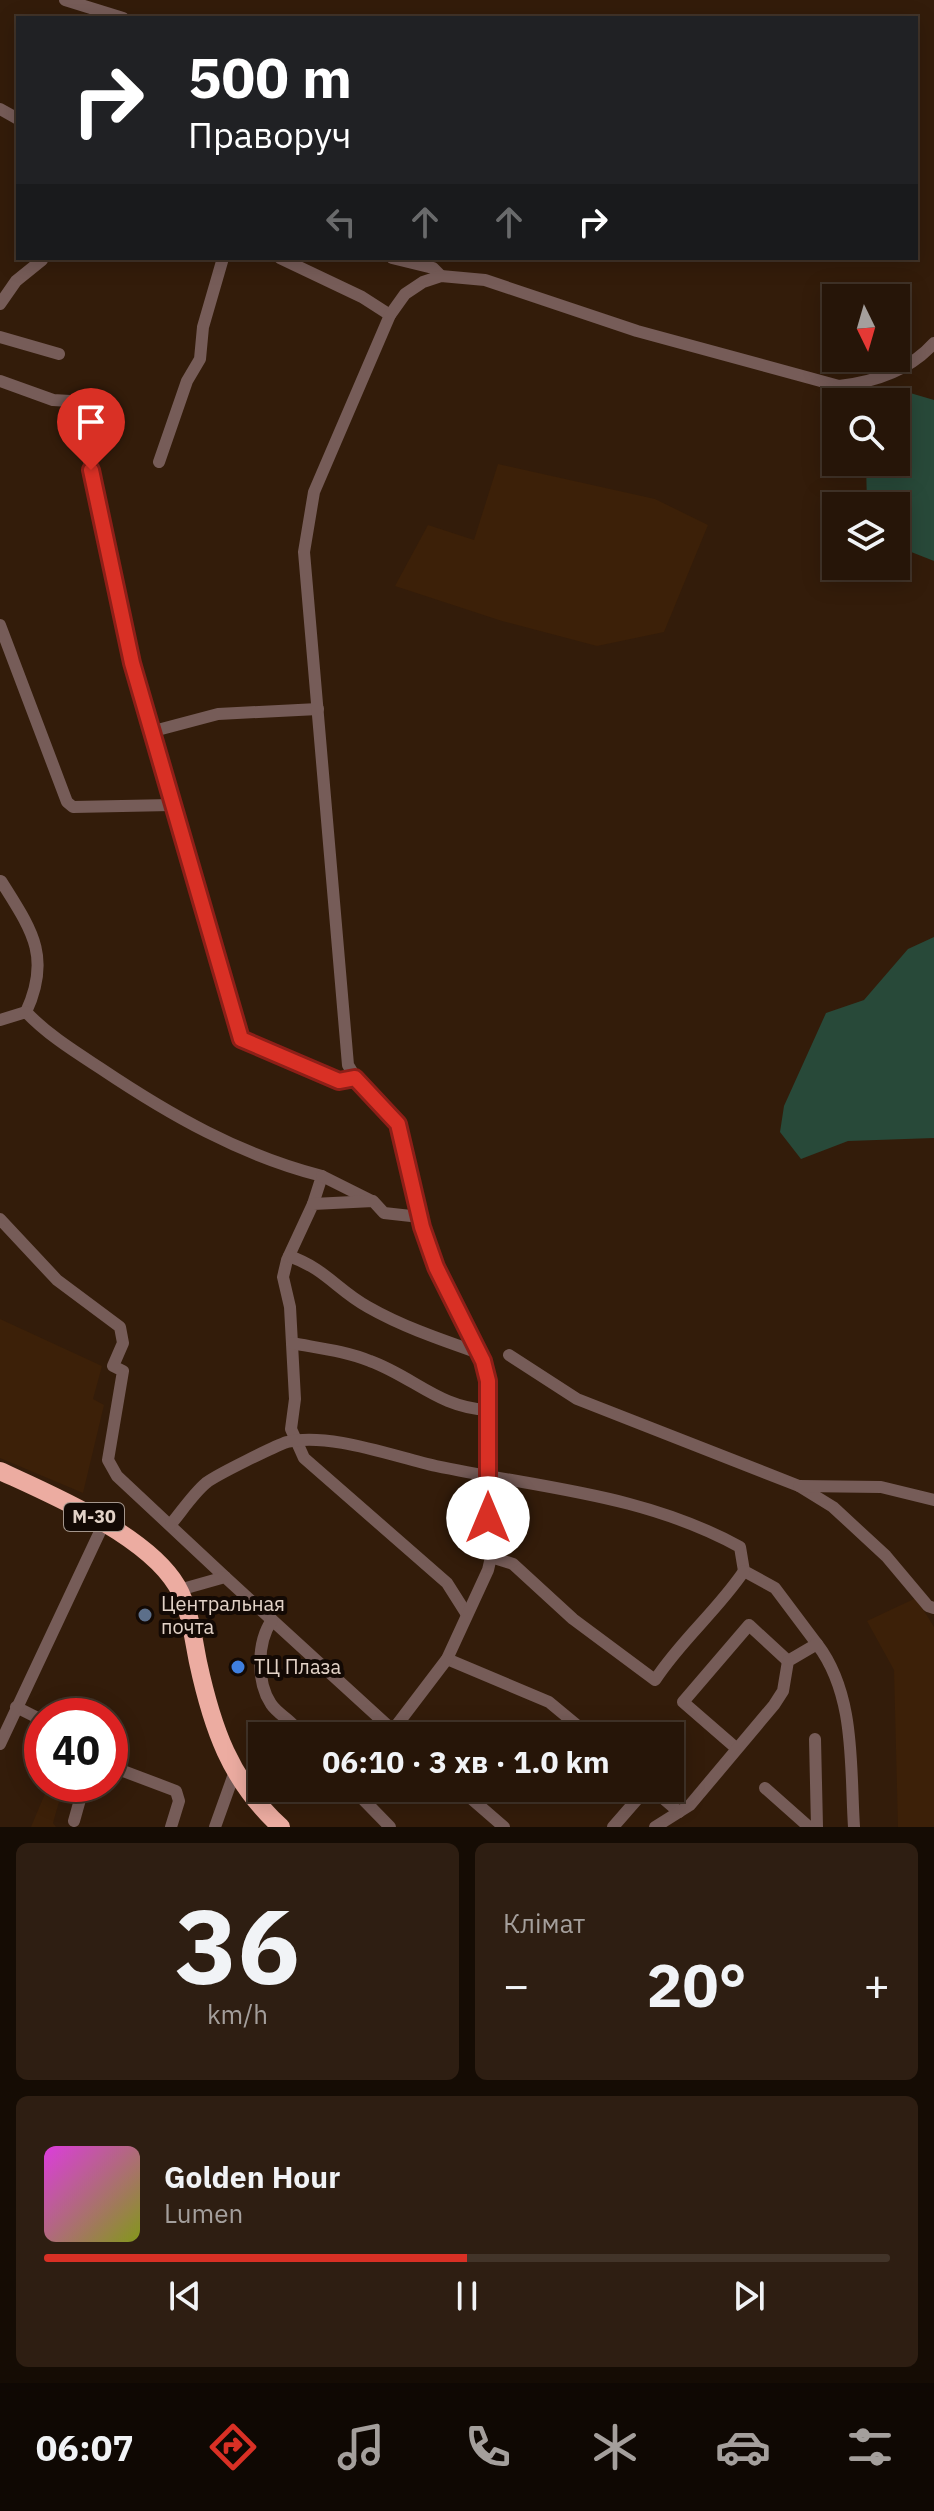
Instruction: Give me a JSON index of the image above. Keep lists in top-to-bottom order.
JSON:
{
  "streets": {
    "highway": ["М-30"]
  },
  "places": ["Центральная почта", "ТЦ Плаза"],
  "north": "bottom",
  "page": {
    "turn": ["500 m", "Праворуч"],
    "limit": "40",
    "trip": "06:10 · 3 хв · 1.0 km",
    "tile": [
      ["36", "km/h"],
      "Клімат"
    ],
    "heat": ["−", "20°", "+"],
    "song": ["Golden Hour", "Lumen"],
    "tabs": "06:07"
  }
}
